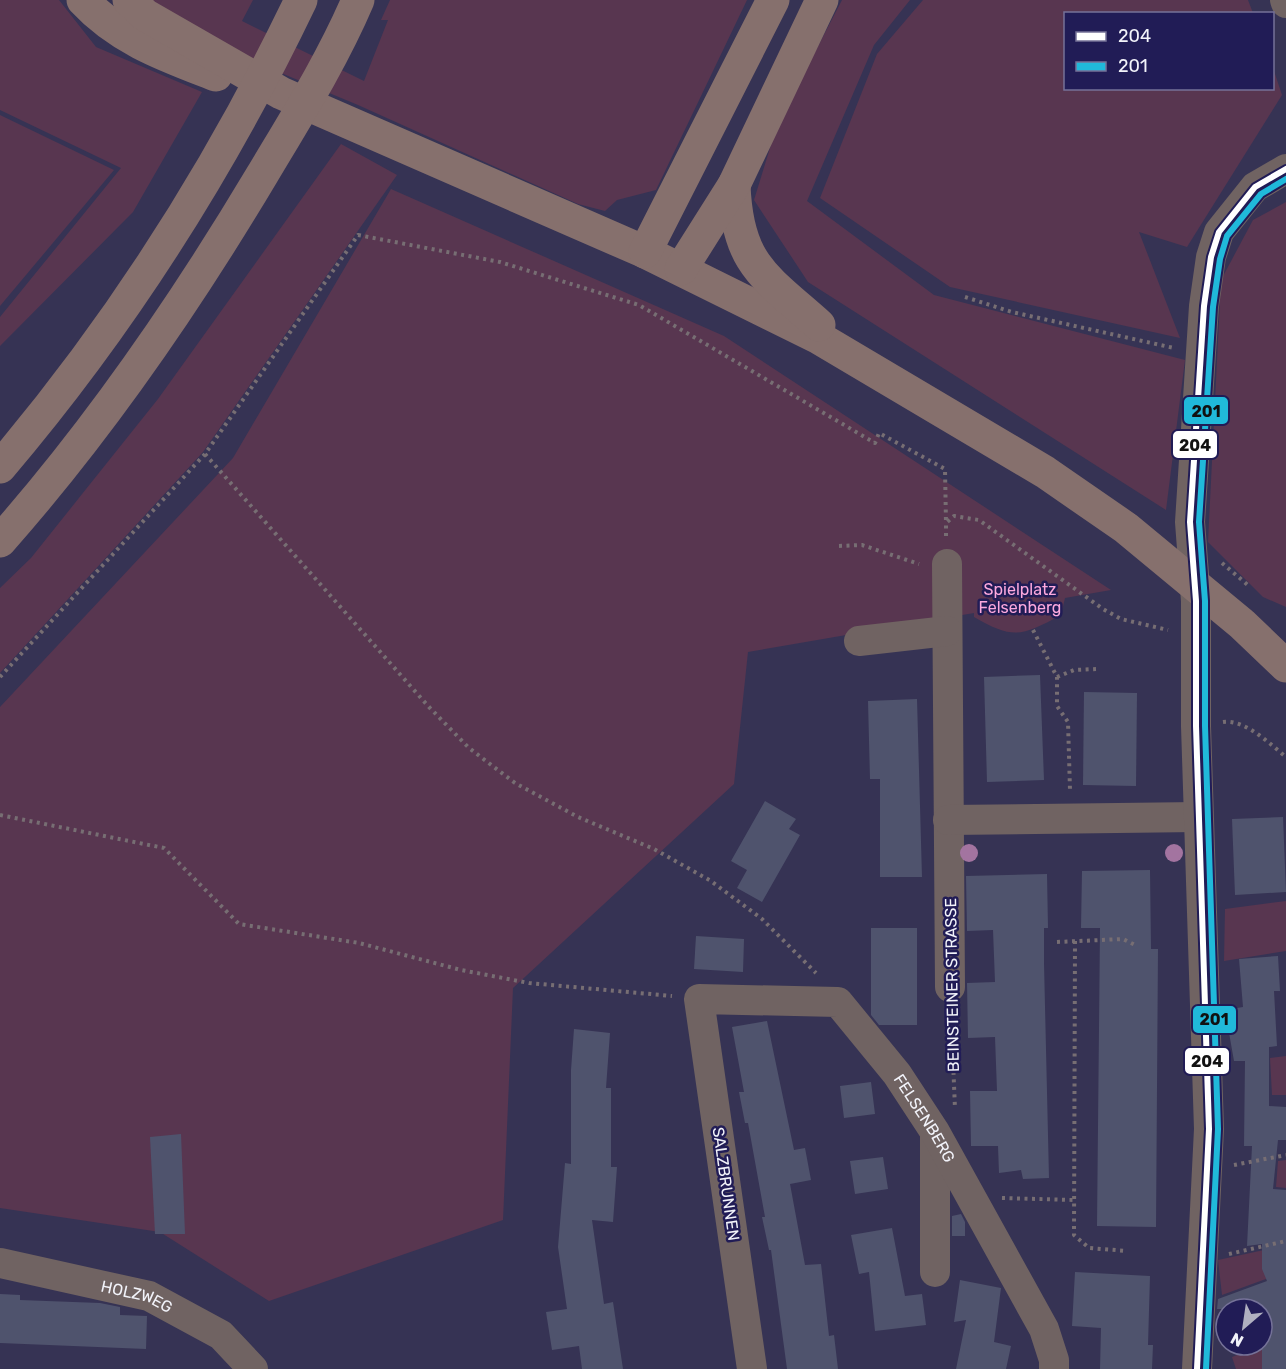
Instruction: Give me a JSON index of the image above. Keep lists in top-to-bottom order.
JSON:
{
  "streets": {
    "street": [
      "BEINSTEINER STRASSE",
      "FELSENBERG",
      "SALZBRUNNEN",
      "HOLZWEG"
    ]
  },
  "crossings": [
    ["BEINSTEINER STRASSE", "FELSENBERG"]
  ],
  "parks": ["Spielplatz Felsenberg"],
  "lines": ["transit line 204", "transit line 201"],
  "legend": ["204", "201"],
  "north": "bottom left"
}
